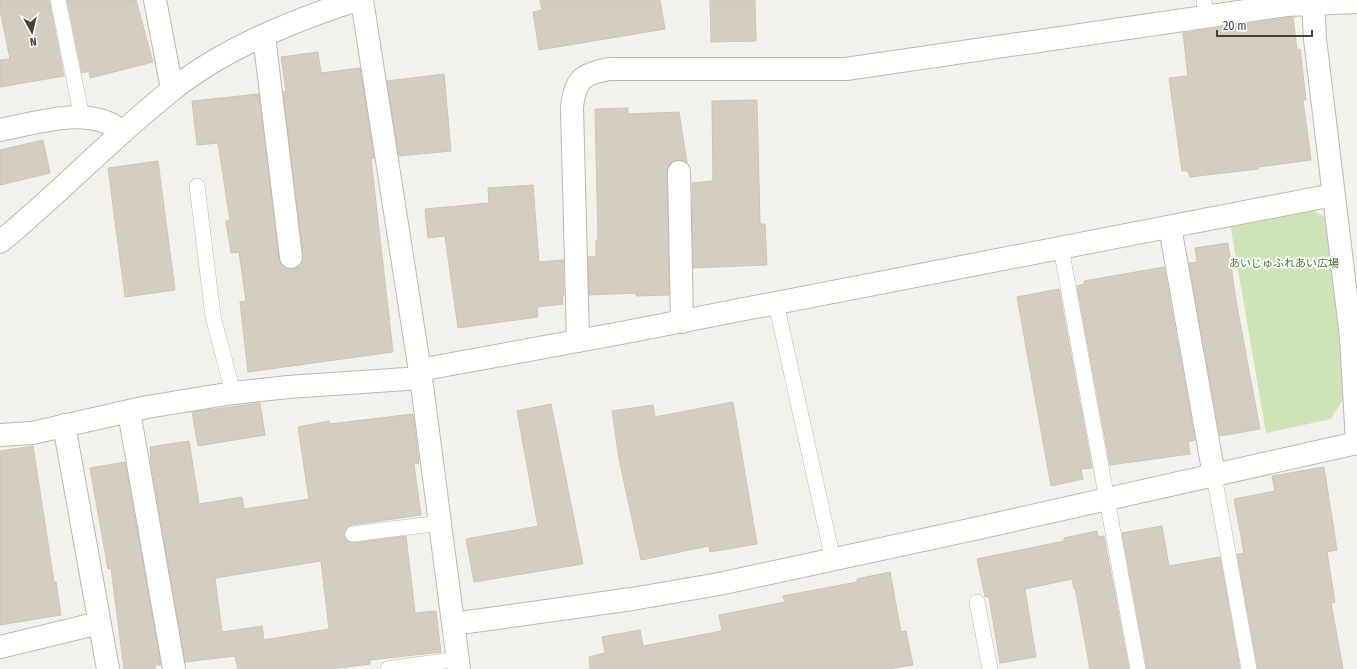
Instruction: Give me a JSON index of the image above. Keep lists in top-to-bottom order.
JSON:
{
  "parks": ["あいじゅふれあい広場"],
  "scale_bar": "20 m",
  "north": "bottom"
}
